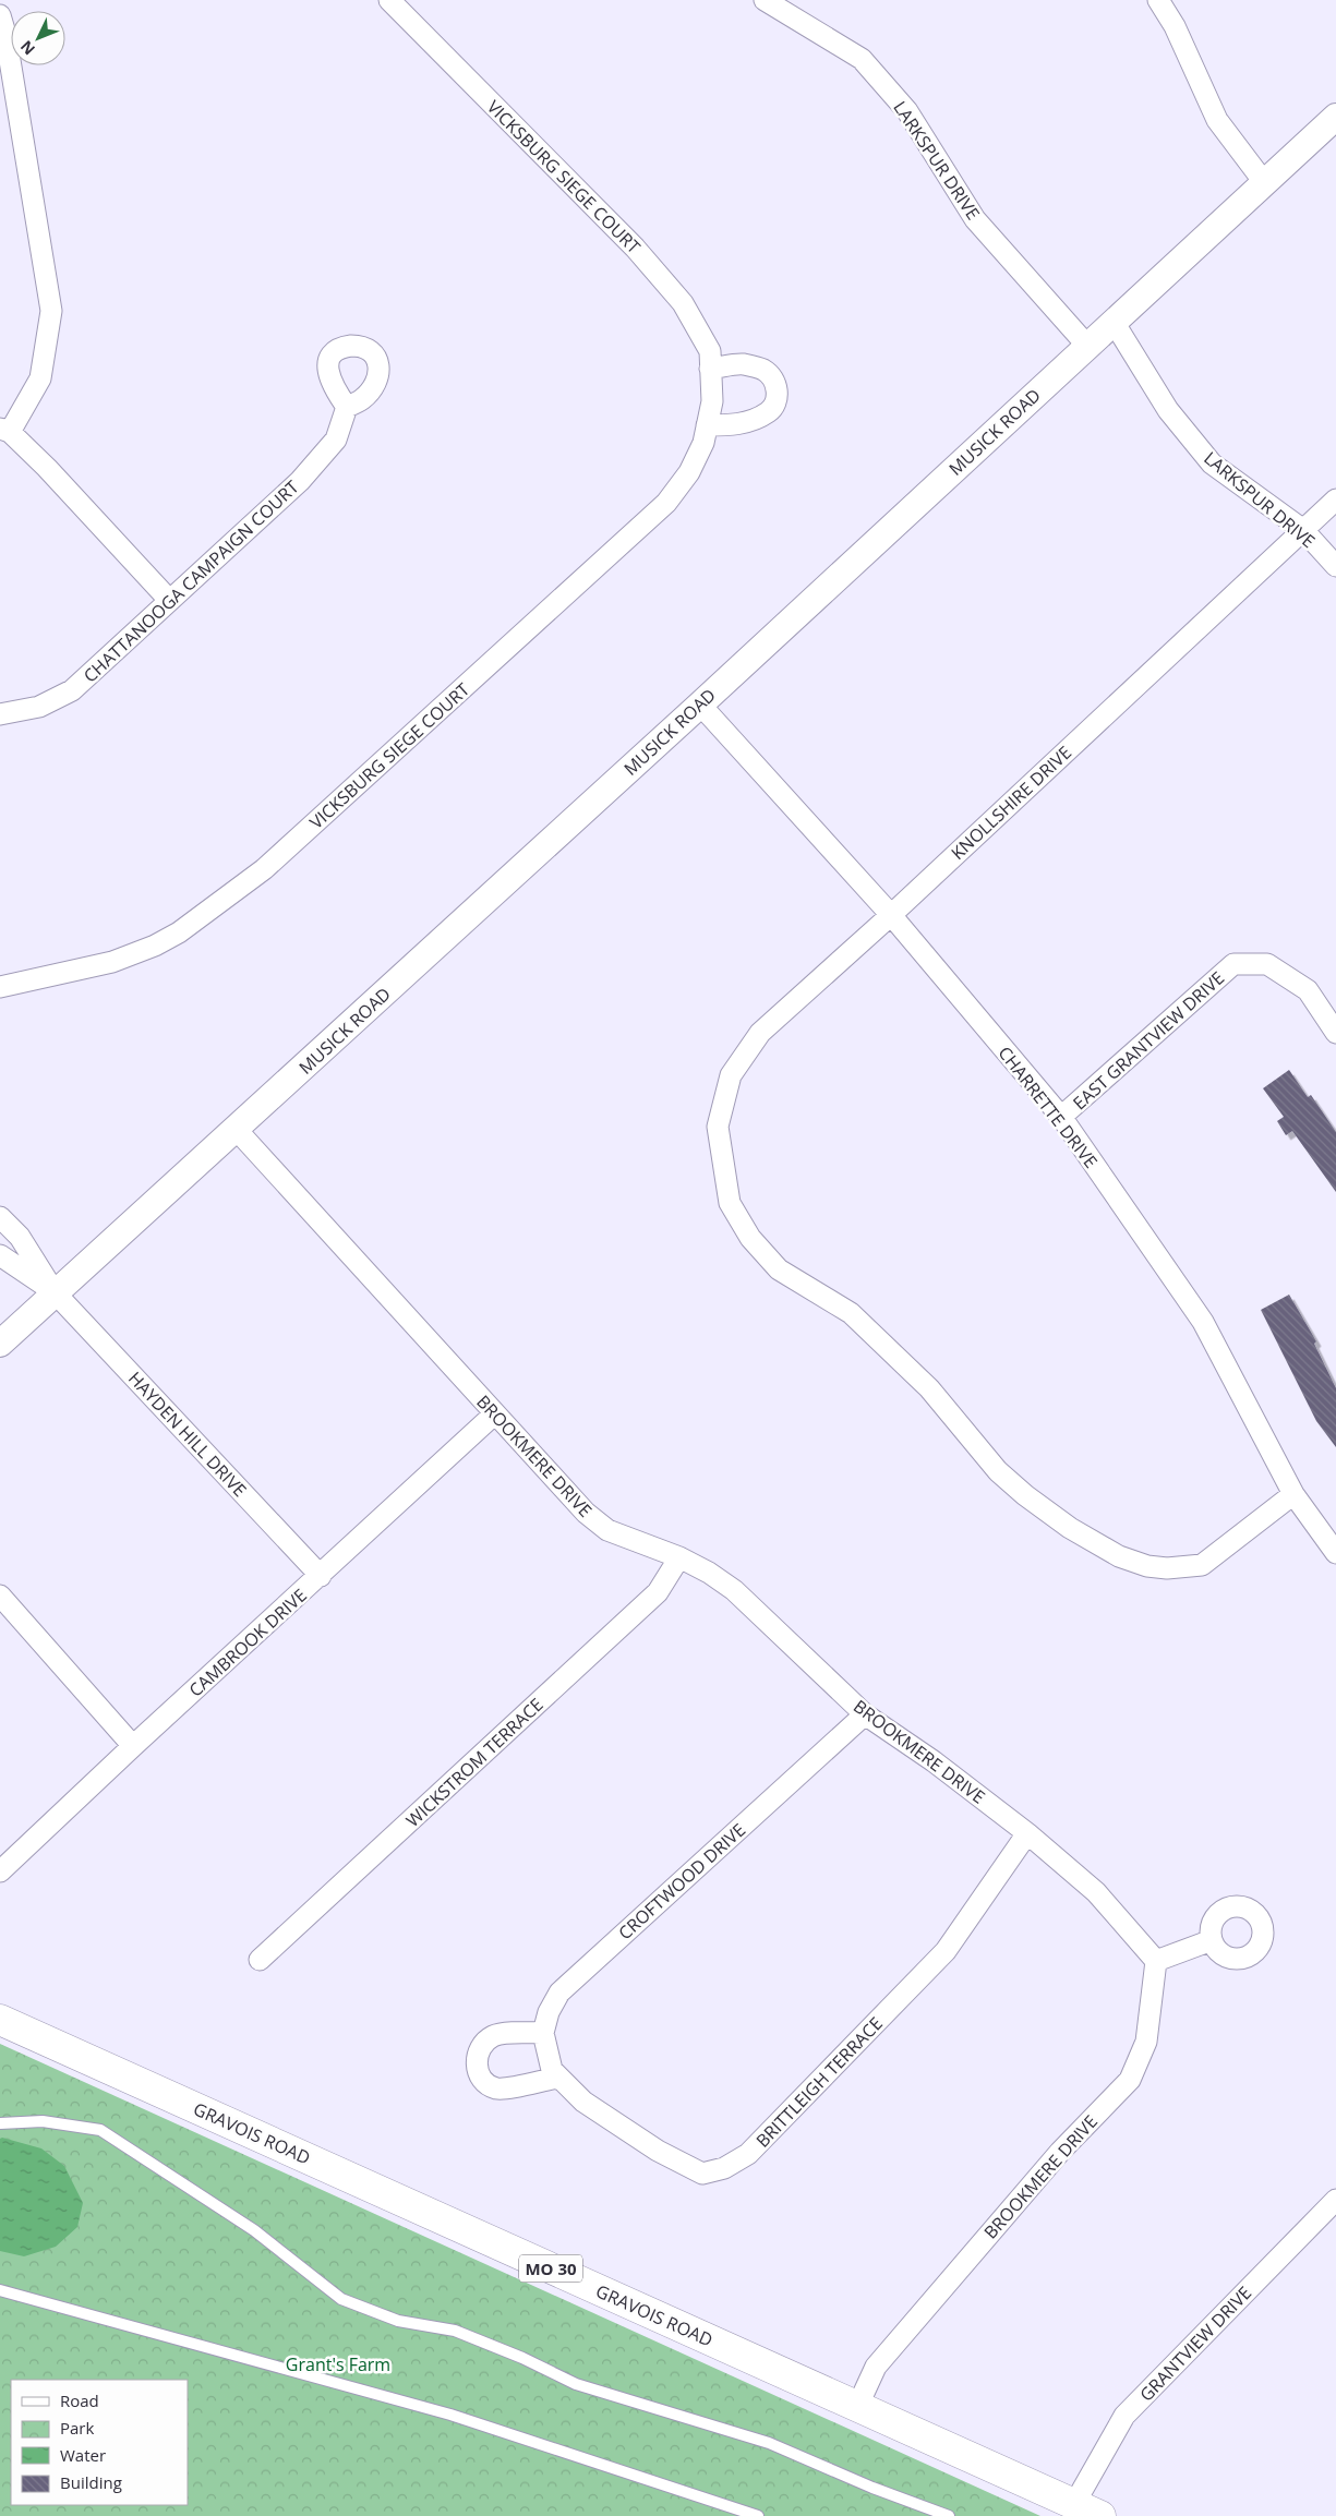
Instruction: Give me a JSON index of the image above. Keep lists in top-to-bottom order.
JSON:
{
  "streets": {
    "main road": ["GRAVOIS ROAD", "MO 30"],
    "street": [
      "LARKSPUR DRIVE",
      "VICKSBURG SIEGE COURT",
      "MUSICK ROAD",
      "CHATTANOOGA CAMPAIGN COURT",
      "KNOLLSHIRE DRIVE",
      "EAST GRANTVIEW DRIVE",
      "CHARRETTE DRIVE",
      "HAYDEN HILL DRIVE",
      "BROOKMERE DRIVE",
      "CAMBROOK DRIVE",
      "WICKSTROM TERRACE",
      "CROFTWOOD DRIVE",
      "BRITTLEIGH TERRACE",
      "GRANTVIEW DRIVE"
    ]
  },
  "crossings": [
    ["LARKSPUR DRIVE", "MUSICK ROAD"],
    ["LARKSPUR DRIVE", "KNOLLSHIRE DRIVE"],
    ["MUSICK ROAD", "CHARRETTE DRIVE"],
    ["MUSICK ROAD", "HAYDEN HILL DRIVE"],
    ["MUSICK ROAD", "BROOKMERE DRIVE"],
    ["KNOLLSHIRE DRIVE", "CHARRETTE DRIVE"],
    ["EAST GRANTVIEW DRIVE", "CHARRETTE DRIVE"],
    ["HAYDEN HILL DRIVE", "CAMBROOK DRIVE"],
    ["BROOKMERE DRIVE", "CAMBROOK DRIVE"],
    ["BROOKMERE DRIVE", "WICKSTROM TERRACE"],
    ["BROOKMERE DRIVE", "CROFTWOOD DRIVE"],
    ["BROOKMERE DRIVE", "BRITTLEIGH TERRACE"],
    ["BROOKMERE DRIVE", "GRAVOIS ROAD"],
    ["GRAVOIS ROAD", "GRANTVIEW DRIVE"]
  ],
  "parks": ["Grant's Farm"],
  "legend": [
    "Road",
    "Park",
    "Water",
    "Building"
  ],
  "north": "bottom left"
}
